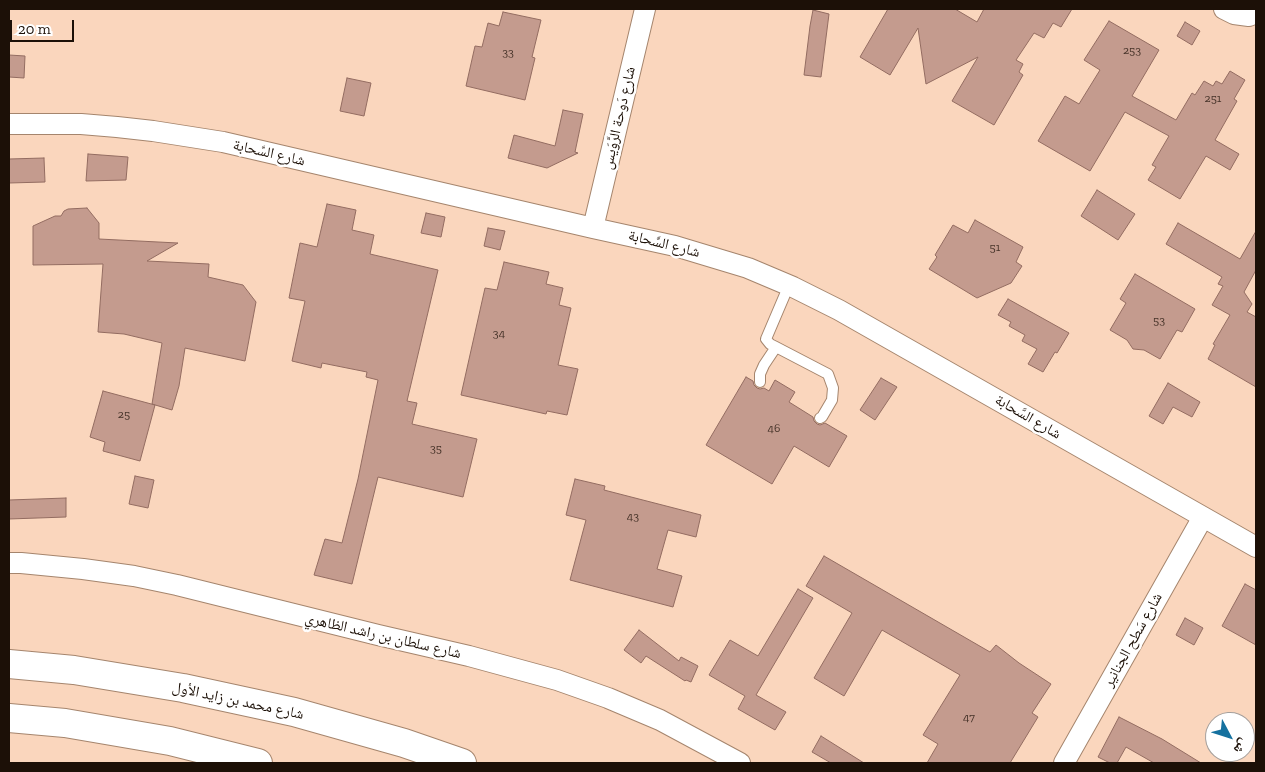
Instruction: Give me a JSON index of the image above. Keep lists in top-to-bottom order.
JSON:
{
  "streets": {
    "main road": ["شارع محمد بن زايد الأول"],
    "street": [
      "شارع دَوحة الرِّوَيس",
      "شارع السَّحابة",
      "شارع سلطان بن راشد الظاهري",
      "شارع سَطح الجنانير"
    ]
  },
  "crossings": [
    ["شارع دَوحة الرِّوَيس", "شارع السَّحابة"],
    ["شارع السَّحابة", "شارع سَطح الجنانير"]
  ],
  "house_numbers": [
    "253",
    "33",
    "251",
    "51",
    "53",
    "34",
    "25",
    "46",
    "35",
    "43",
    "47"
  ],
  "scale_bar": "20 m",
  "north": "bottom right"
}
